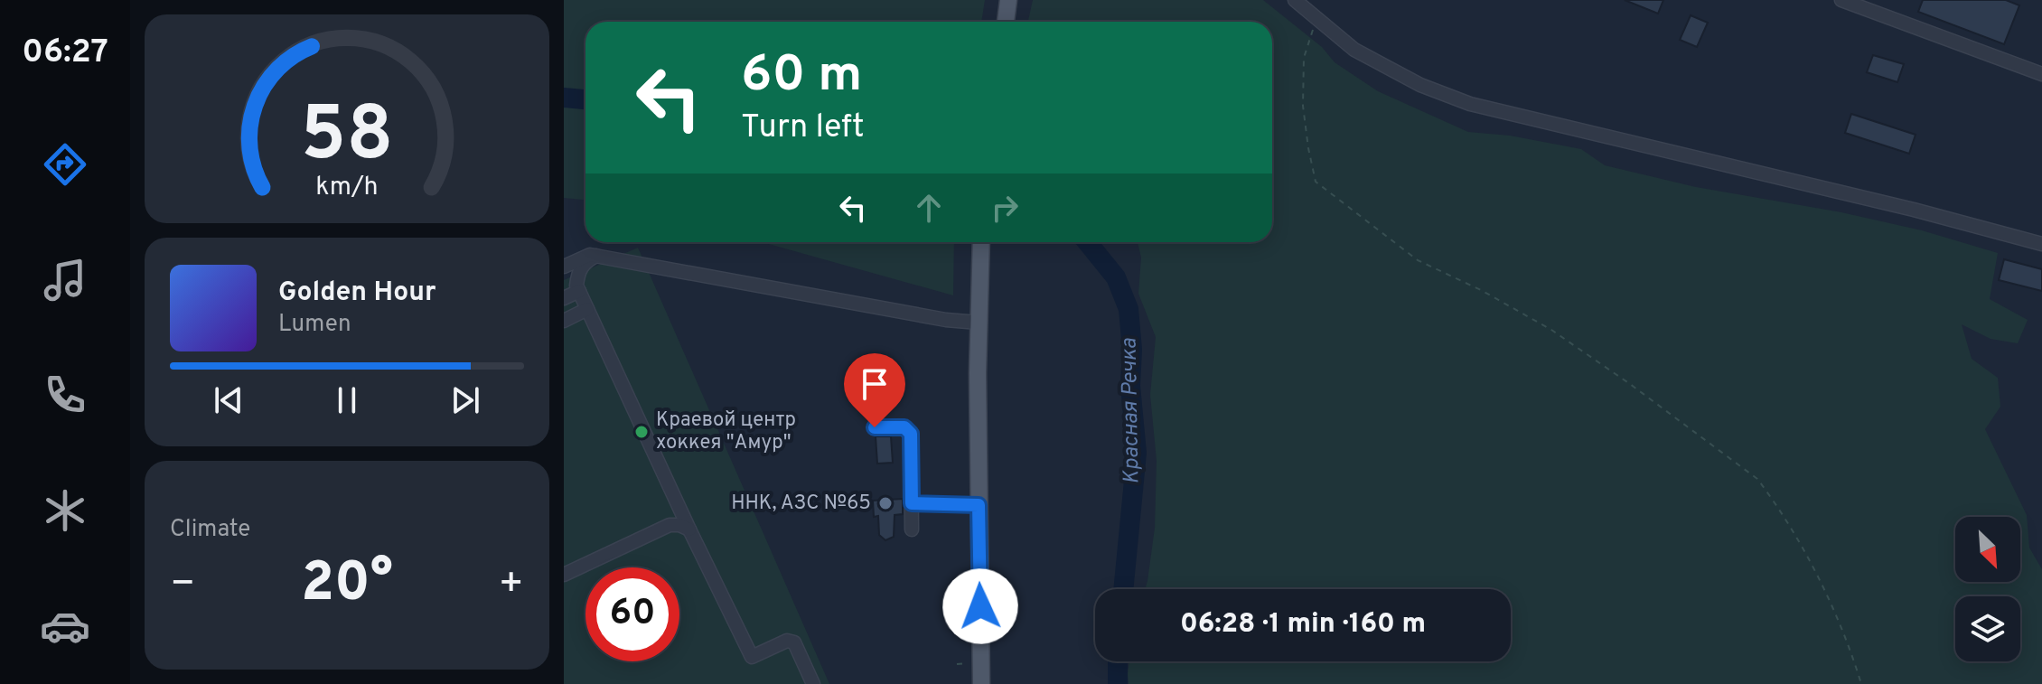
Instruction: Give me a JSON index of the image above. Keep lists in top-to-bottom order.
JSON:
{
  "water": ["Красная Речка"],
  "places": ["Краевой центр хоккея \"Амур\"", "ННК, АЗС №65"],
  "north": "bottom right",
  "page": {
    "tabs": "06:27",
    "turn": ["60 m", "Turn left"],
    "song": ["Golden Hour", "Lumen"],
    "tile": "Climate",
    "heat": ["−", "20°", "+"],
    "limit": "60",
    "trip": "06:28 · 1 min · 160 m",
    "gauge": ["58", "km/h"]
  }
}
